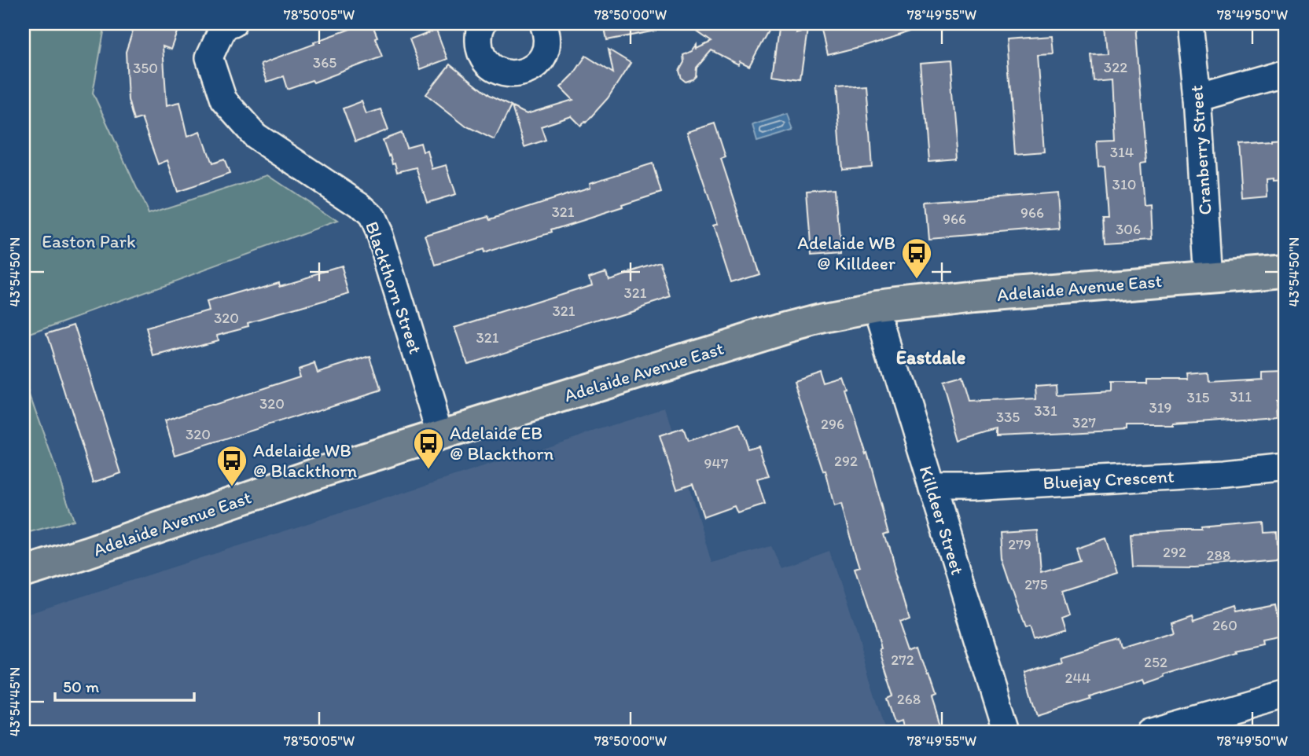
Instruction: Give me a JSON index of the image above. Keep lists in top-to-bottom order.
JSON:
{
  "streets": {
    "main road": ["Adelaide Avenue East"],
    "street": [
      "Cranberry Street",
      "Blackthorn Street",
      "Bluejay Crescent",
      "Killdeer Street"
    ]
  },
  "crossings": [
    ["Cranberry Street", "Adelaide Avenue East"],
    ["Blackthorn Street", "Adelaide Avenue East"],
    ["Adelaide Avenue East", "Killdeer Street"],
    ["Bluejay Crescent", "Killdeer Street"]
  ],
  "districts": ["Eastdale"],
  "parks": ["Easton Park"],
  "places": {
    "bus stop": ["Adelaide WB @ Killdeer", "Adelaide EB @ Blackthorn", "Adelaide WB @ Blackthorn"]
  },
  "house_numbers": [
    "365",
    "322",
    "350",
    "314",
    "310",
    "321",
    "966",
    "966",
    "306",
    "321",
    "321",
    "320",
    "321",
    "311",
    "315",
    "320",
    "319",
    "331",
    "335",
    "327",
    "296",
    "320",
    "292",
    "947",
    "279",
    "292",
    "288",
    "275",
    "260",
    "272",
    "252",
    "244",
    "268"
  ],
  "scale_bar": "50 m",
  "coordinates": [
    "78°50'05\"W",
    "78°50'00\"W",
    "78°49'55\"W",
    "78°49'50\"W",
    "43°54'50\"N",
    "43°54'45\"N"
  ]
}
